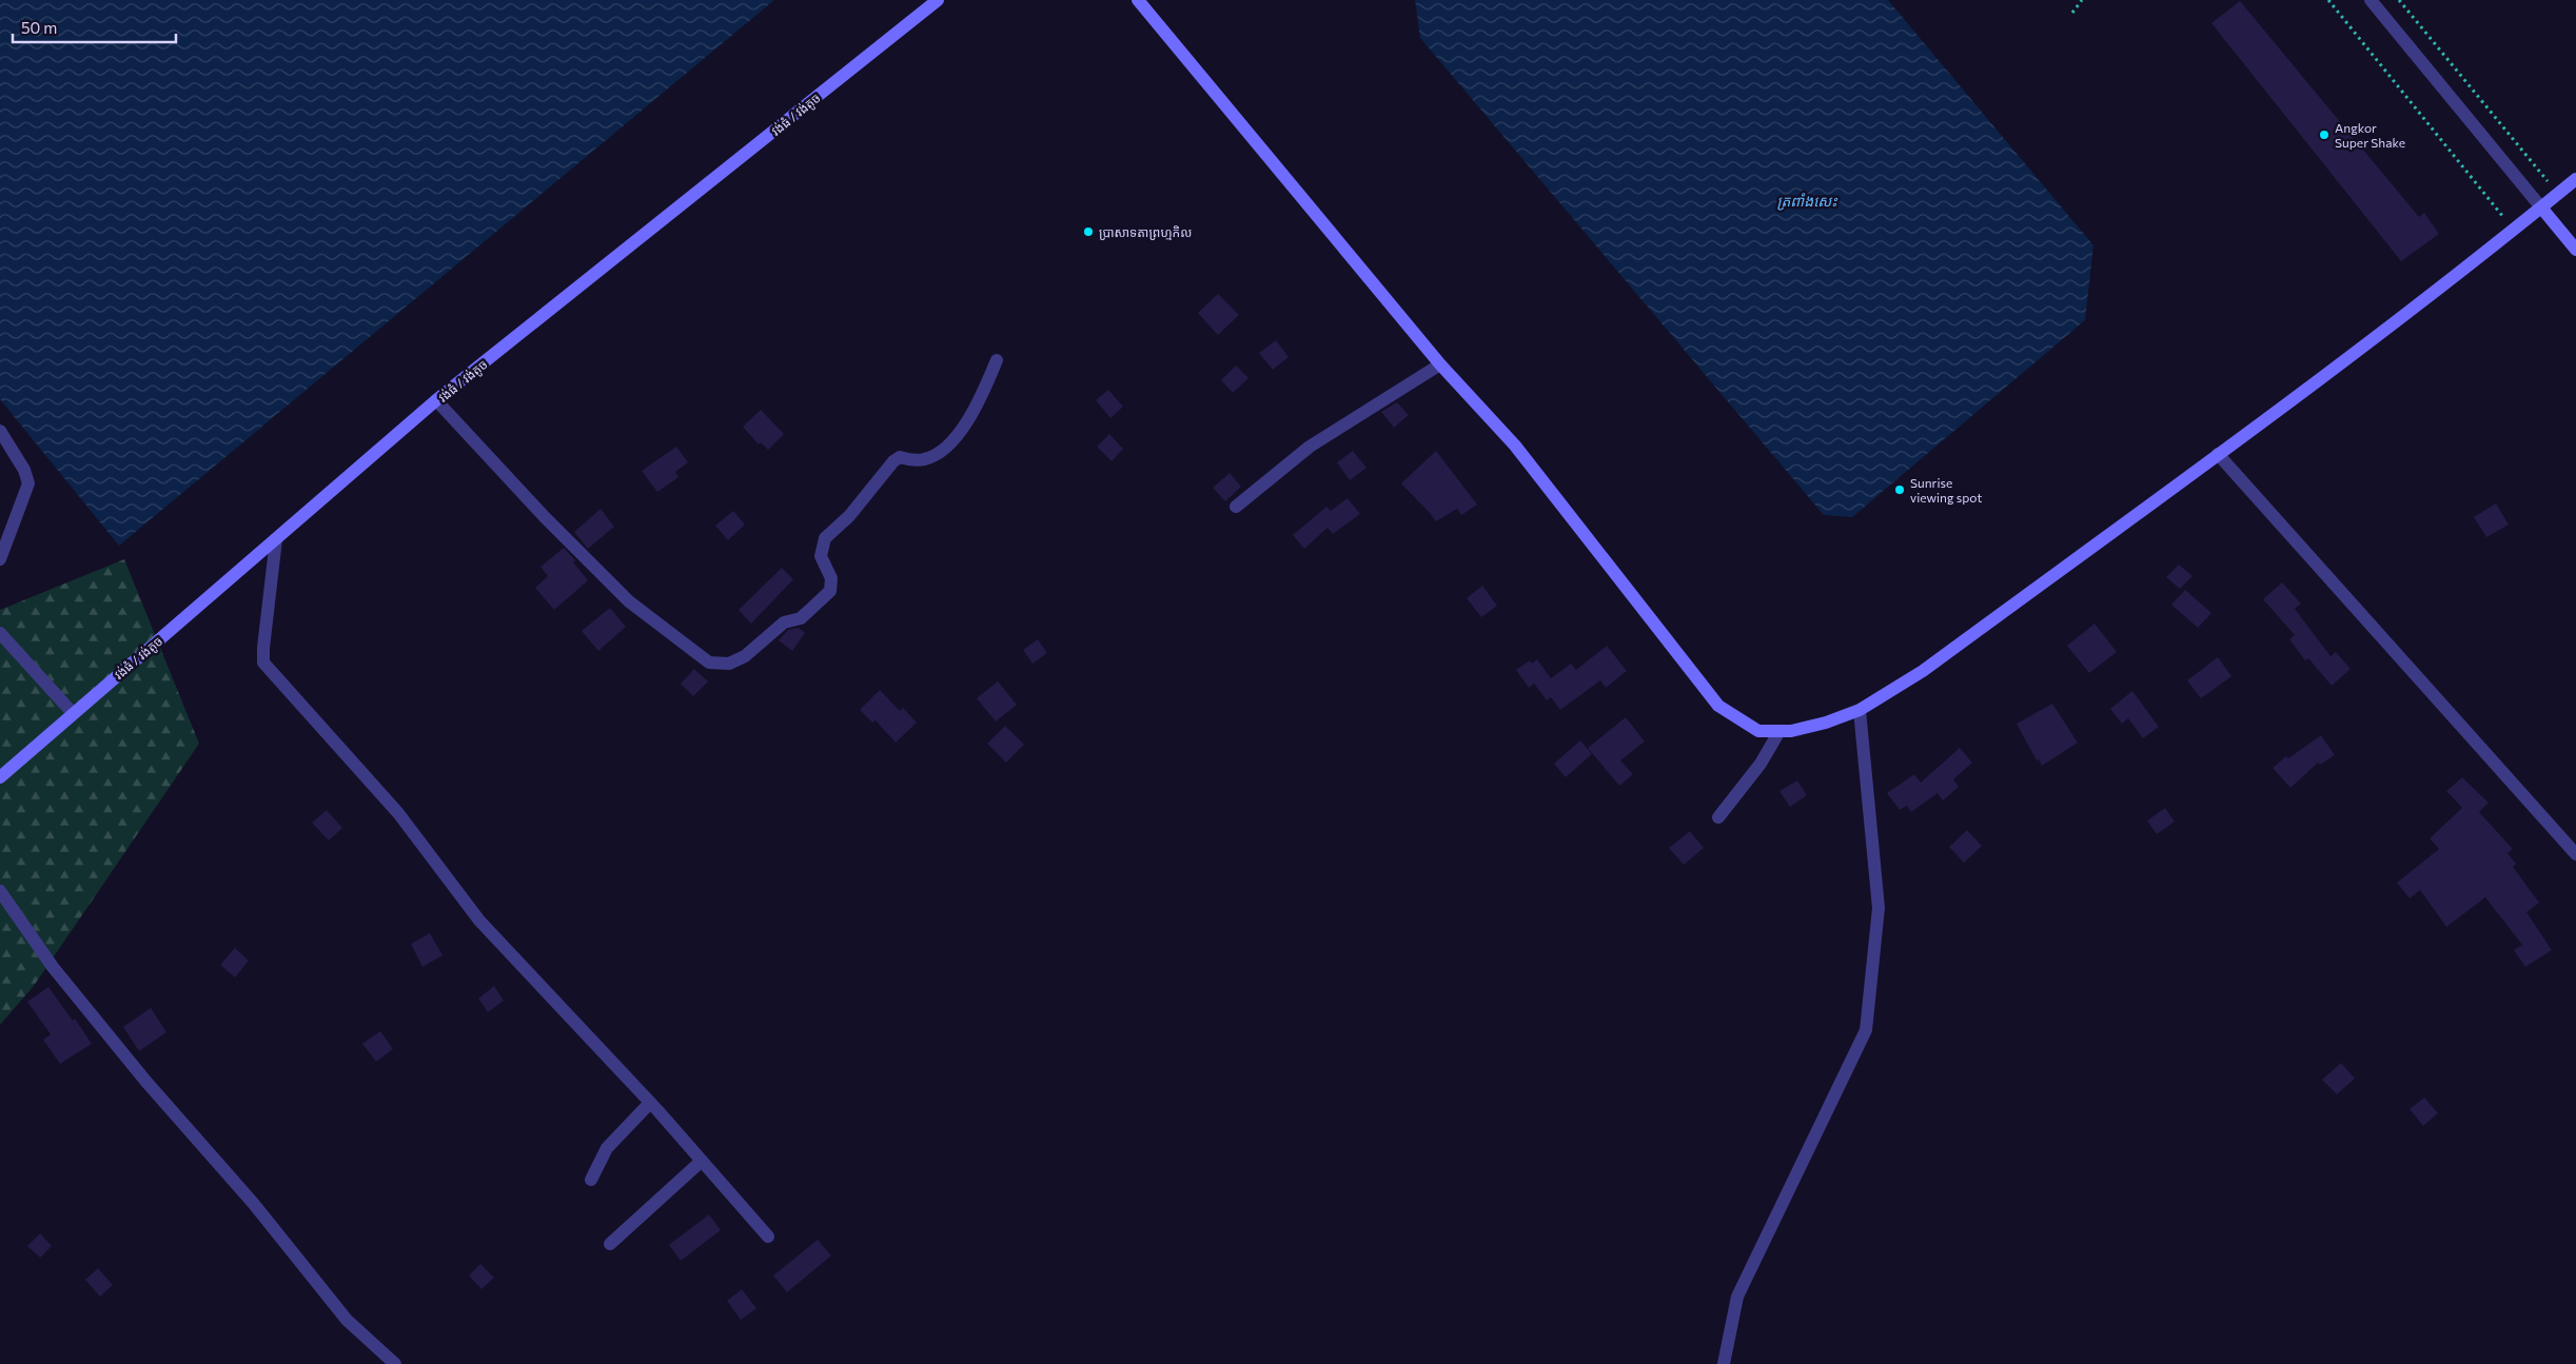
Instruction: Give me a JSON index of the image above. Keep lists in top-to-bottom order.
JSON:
{
  "streets": {
    "main road": ["វង់ធំ / វង់តូច"]
  },
  "water": ["ត្រពាំងសេះ"],
  "places": ["Angkor Super Shake", "ប្រាសាទតាព្រហ្មកិល", "Sunrise viewing spot"],
  "scale_bar": "50 m"
}
